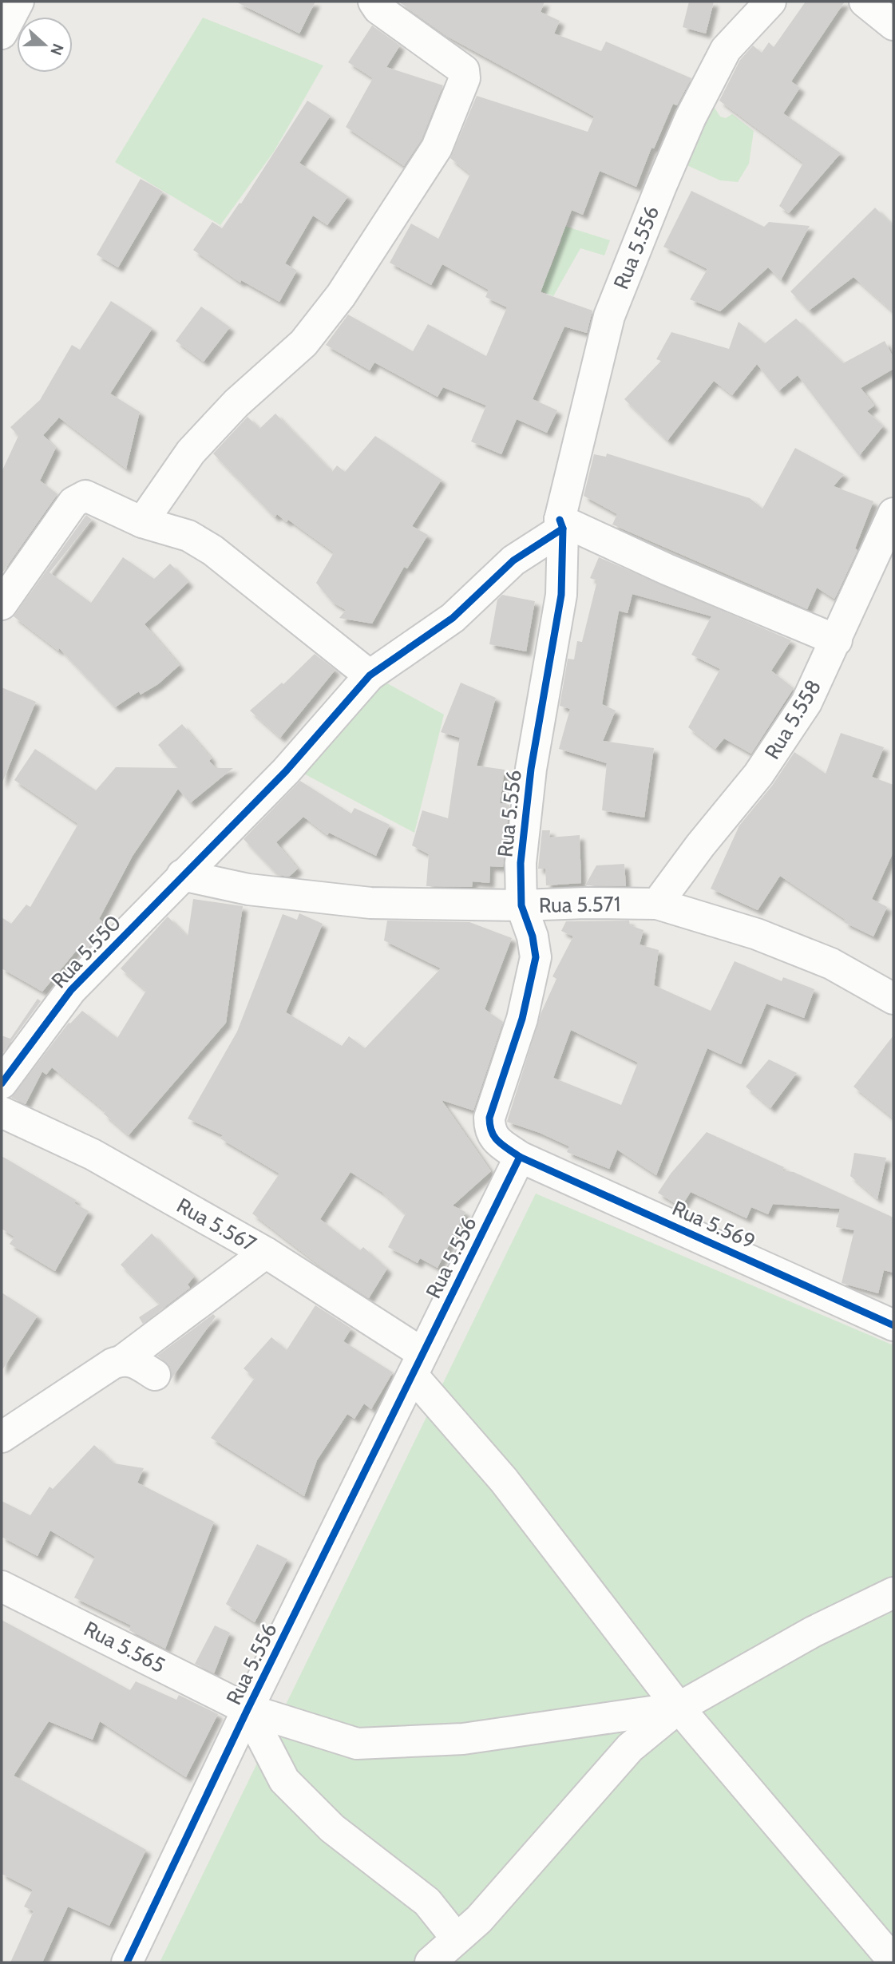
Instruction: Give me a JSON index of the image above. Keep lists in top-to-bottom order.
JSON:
{
  "streets": {
    "street": [
      "Rua 5.556",
      "Rua 5.558",
      "Rua 5.571",
      "Rua 5.550",
      "Rua 5.567",
      "Rua 5.569",
      "Rua 5.565"
    ]
  },
  "crossings": [
    ["Rua 5.556", "Rua 5.571"],
    ["Rua 5.556", "Rua 5.550"],
    ["Rua 5.556", "Rua 5.567"],
    ["Rua 5.556", "Rua 5.569"],
    ["Rua 5.556", "Rua 5.565"],
    ["Rua 5.558", "Rua 5.571"],
    ["Rua 5.571", "Rua 5.550"],
    ["Rua 5.567", "Rua 5.565"]
  ],
  "north": "right"
}
